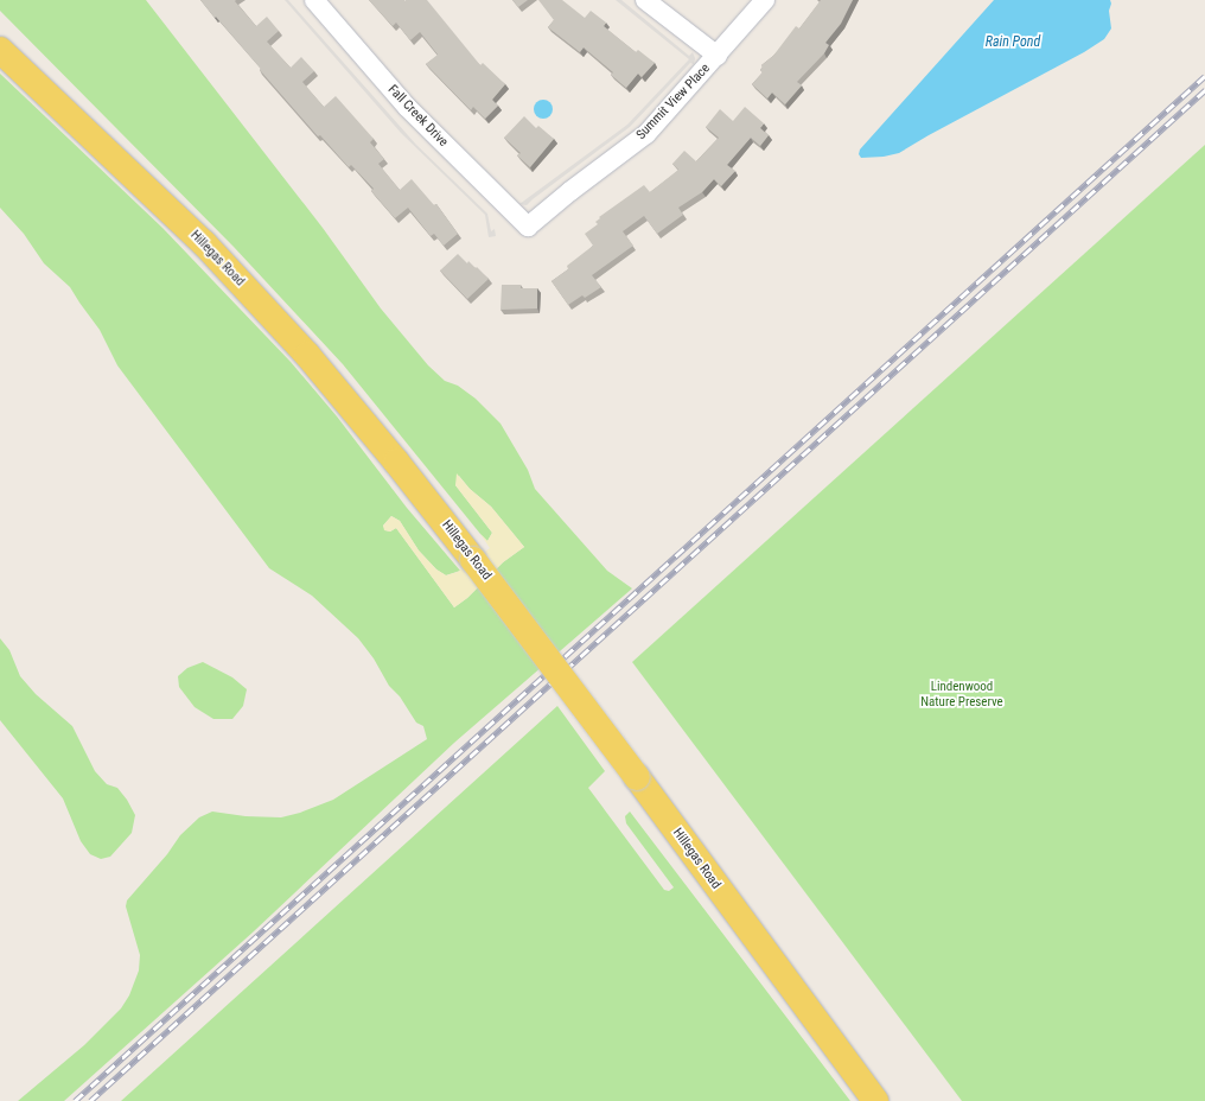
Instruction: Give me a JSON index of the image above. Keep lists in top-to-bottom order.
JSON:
{
  "streets": {
    "main road": ["Hillegas Road"],
    "street": ["Summit View Place", "Fall Creek Drive"]
  },
  "crossings": [
    ["Summit View Place", "Fall Creek Drive"]
  ],
  "water": ["Rain Pond"],
  "parks": ["Lindenwood Nature Preserve"]
}
